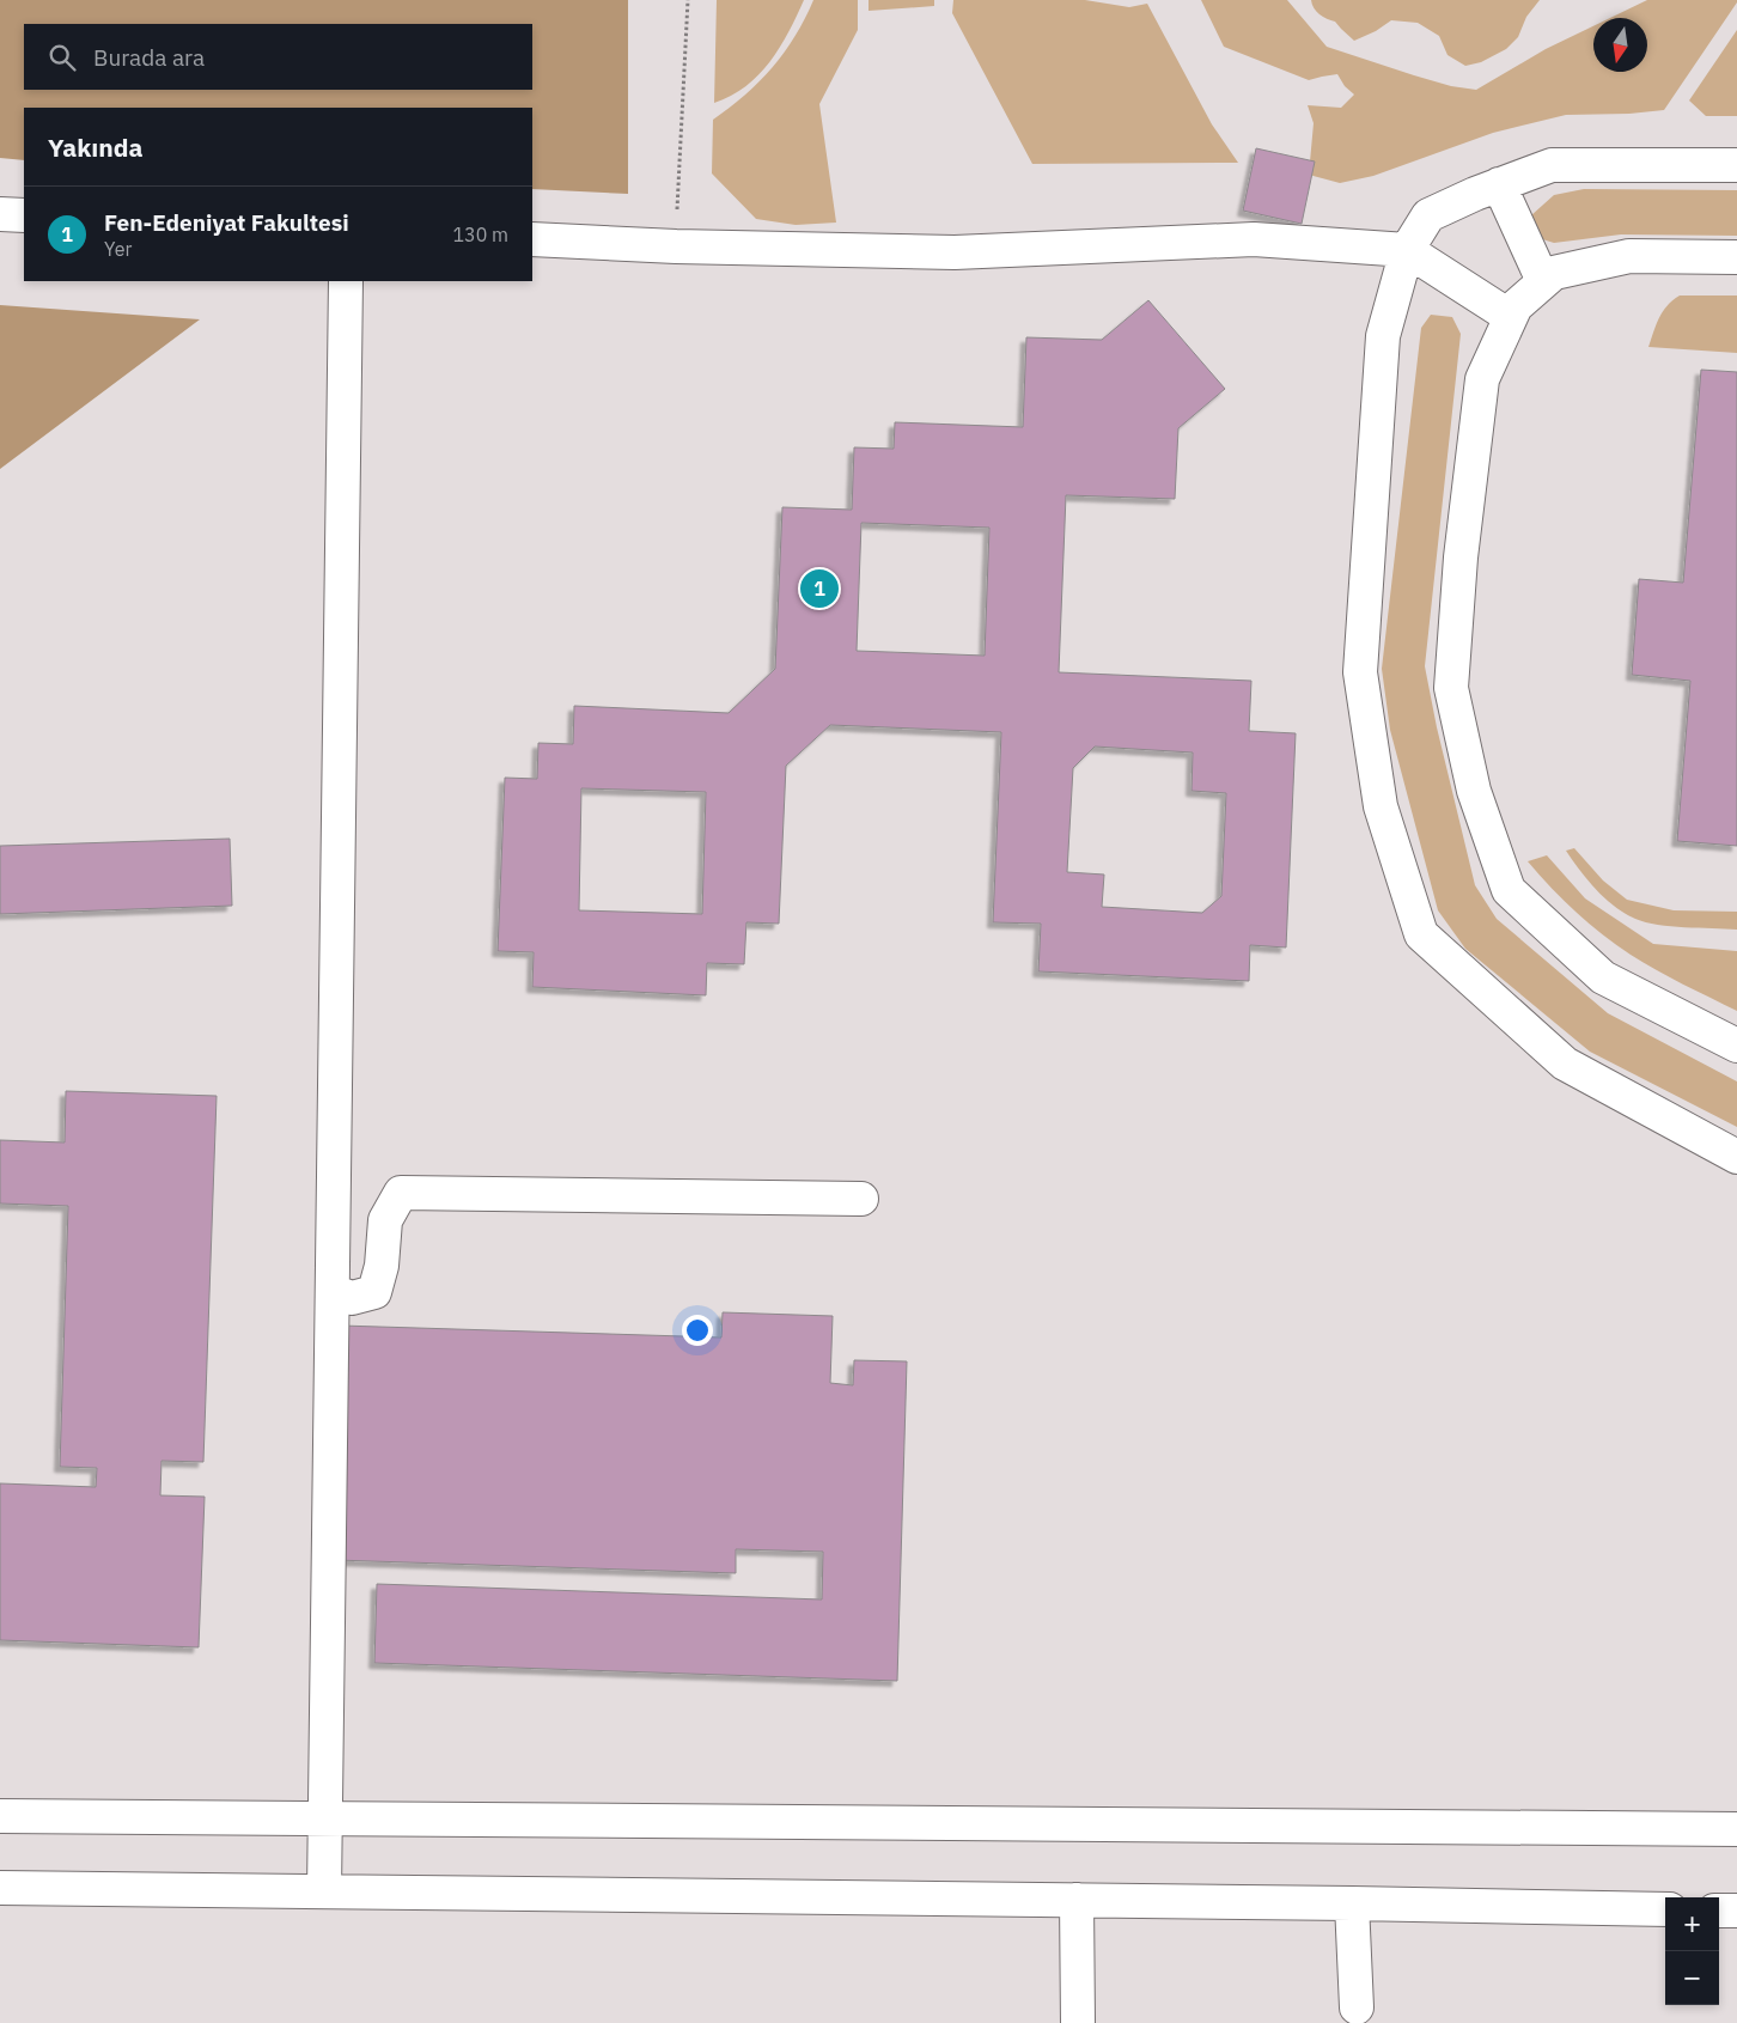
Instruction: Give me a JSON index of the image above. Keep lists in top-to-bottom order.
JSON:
{
  "north": "bottom",
  "page": {
    "search": "Burada ara",
    "heading": "Yakında",
    "list": [
      {
        "mark": "1",
        "name": "Fen-Edeniyat Fakultesi",
        "note": "Yer",
        "value": "130 m"
      }
    ],
    "pins": "1",
    "map_buttons": ["+", "−"]
  }
}
